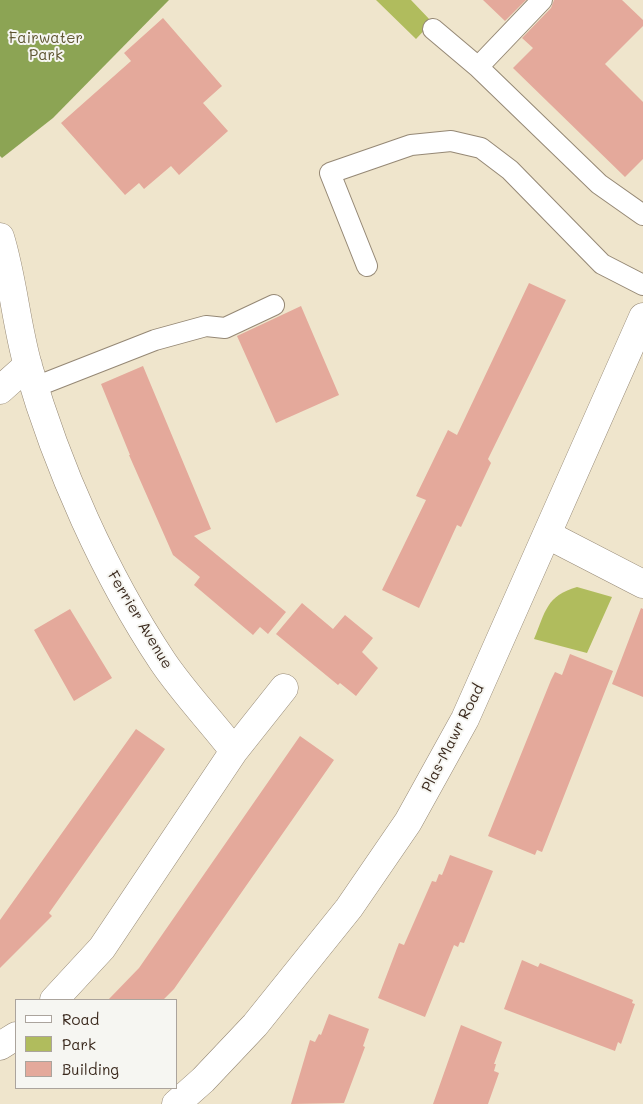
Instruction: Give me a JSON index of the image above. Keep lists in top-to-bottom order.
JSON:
{
  "streets": {
    "street": ["Ferrier Avenue", "Plas-Mawr Road"]
  },
  "parks": ["Fairwater Park"],
  "legend": ["Road", "Park", "Building"]
}
